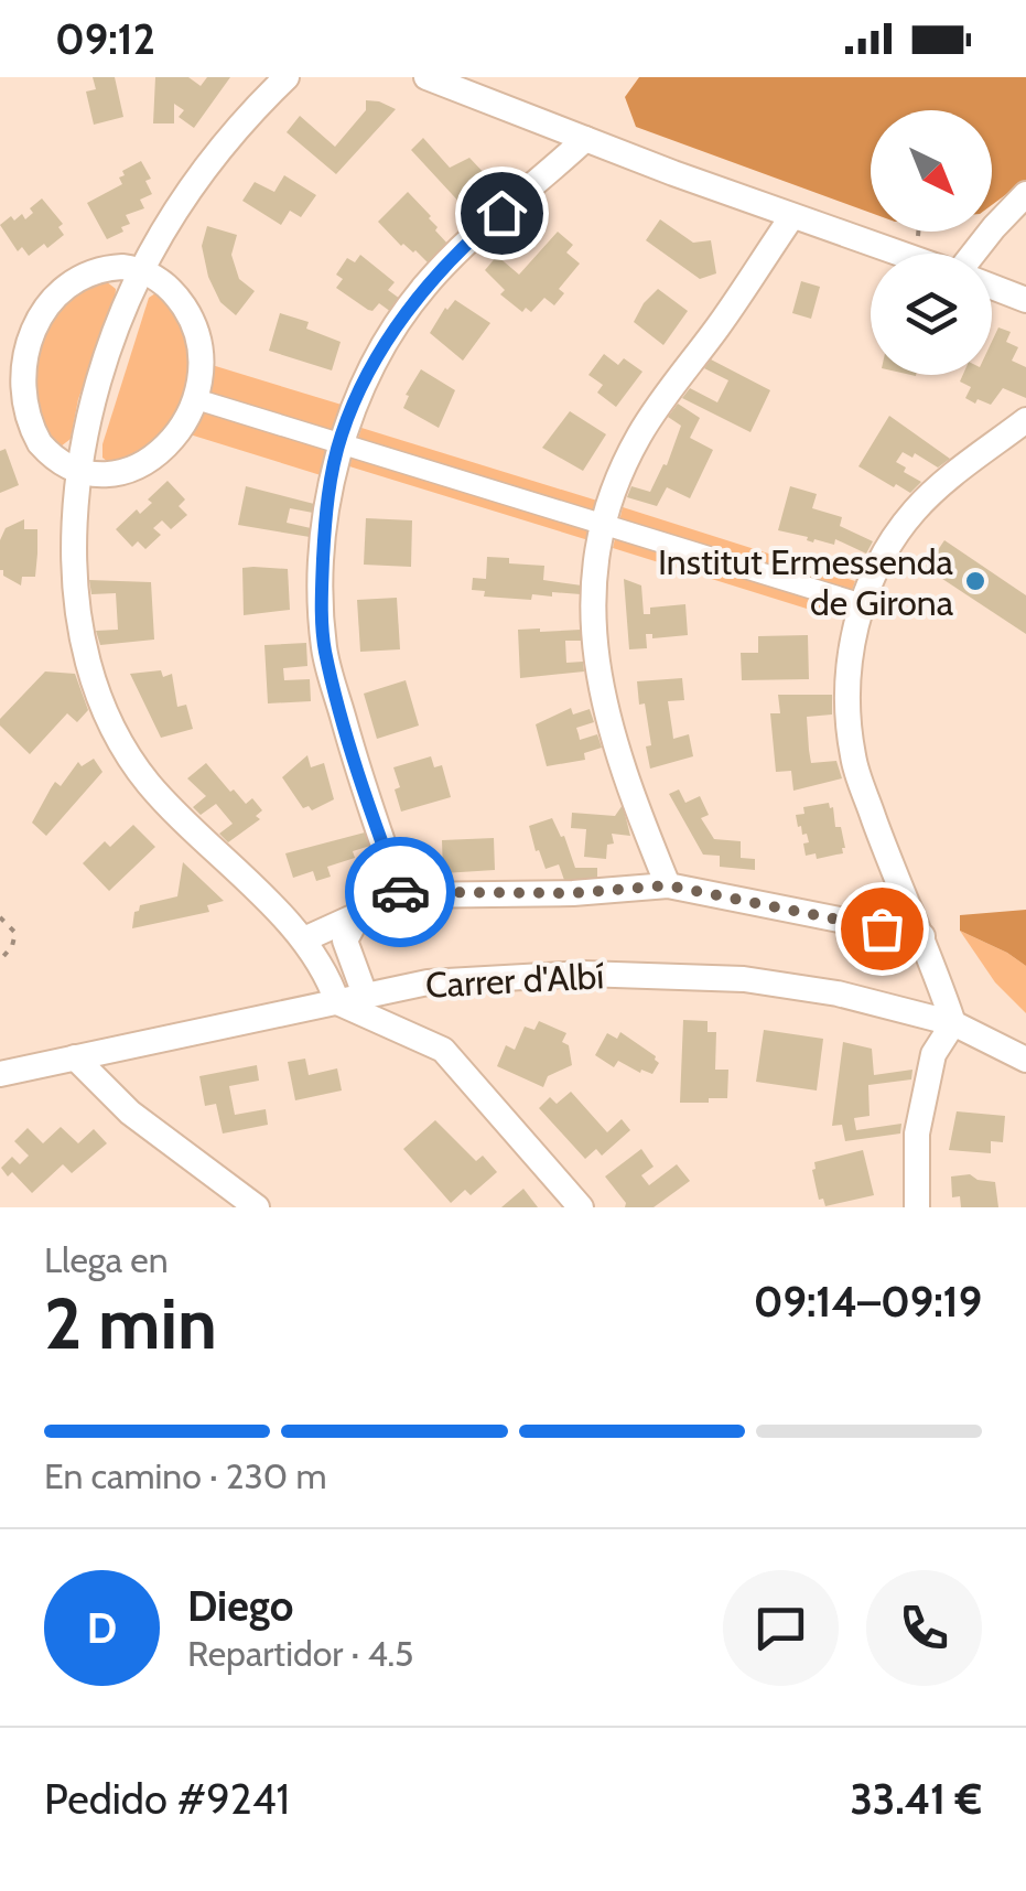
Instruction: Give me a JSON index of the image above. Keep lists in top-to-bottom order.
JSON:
{
  "streets": {
    "street": ["Carrer d'Albí"]
  },
  "places": ["Institut Ermessenda de Girona"],
  "north": "bottom right",
  "page": {
    "status": "09:12",
    "heading": ["2 min", "Llega en", "09:14–09:19"],
    "panel": [
      "Diego",
      "Repartidor · 4.5",
      "Pedido #9241",
      "33.41 €"
    ],
    "bar": "En camino · 230 m",
    "round": "D"
  }
}
